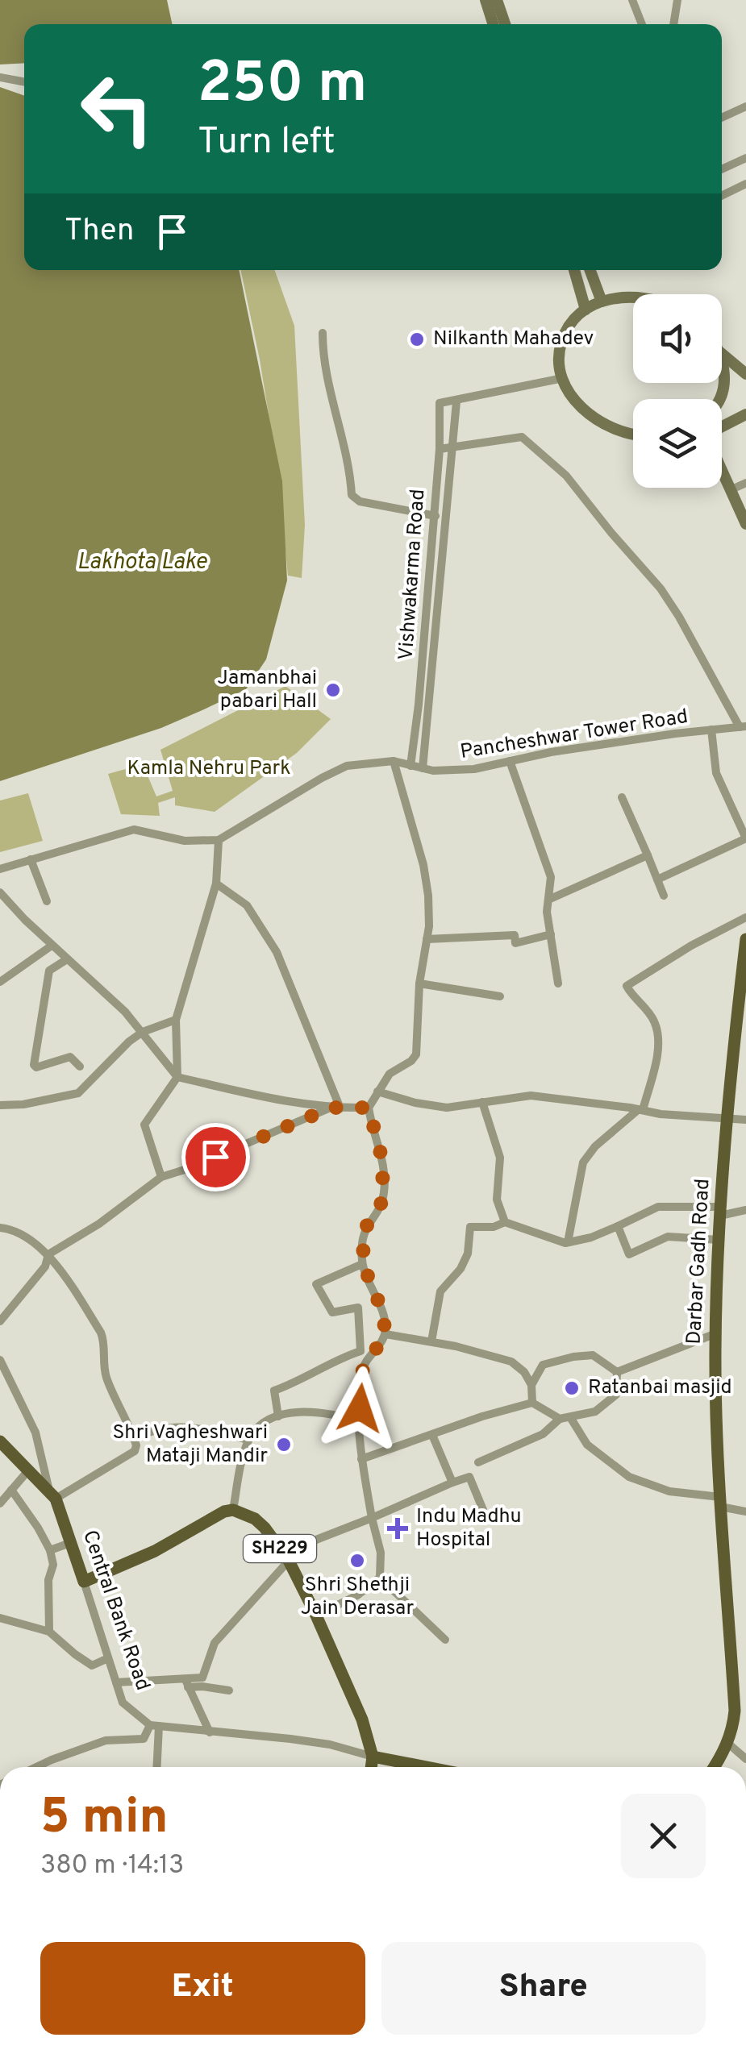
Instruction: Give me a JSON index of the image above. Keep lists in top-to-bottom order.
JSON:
{
  "streets": {
    "main road": ["Darbar Gadh Road", "SH229", "Central Bank Road"],
    "street": ["Vishwakarma Road", "Pancheshwar Tower Road"]
  },
  "crossings": [
    ["Vishwakarma Road", "Pancheshwar Tower Road"],
    ["SH229", "Central Bank Road"]
  ],
  "water": ["Lakhota Lake"],
  "parks": ["Kamla Nehru Park"],
  "places": {
    "other": [
      "Nilkanth Mahadev",
      "Jamanbhai pabari Hall",
      "Ratanbai masjid",
      "Shri Vagheshwari Mataji Mandir",
      "Shri Shethji Jain Derasar"
    ],
    "health": ["Indu Madhu Hospital"]
  },
  "page": {
    "turn": ["250 m", "Turn left"],
    "then": "Then",
    "heading": ["5 min", "380 m · 14:13"],
    "buttons": ["Exit", "Share"]
  }
}
